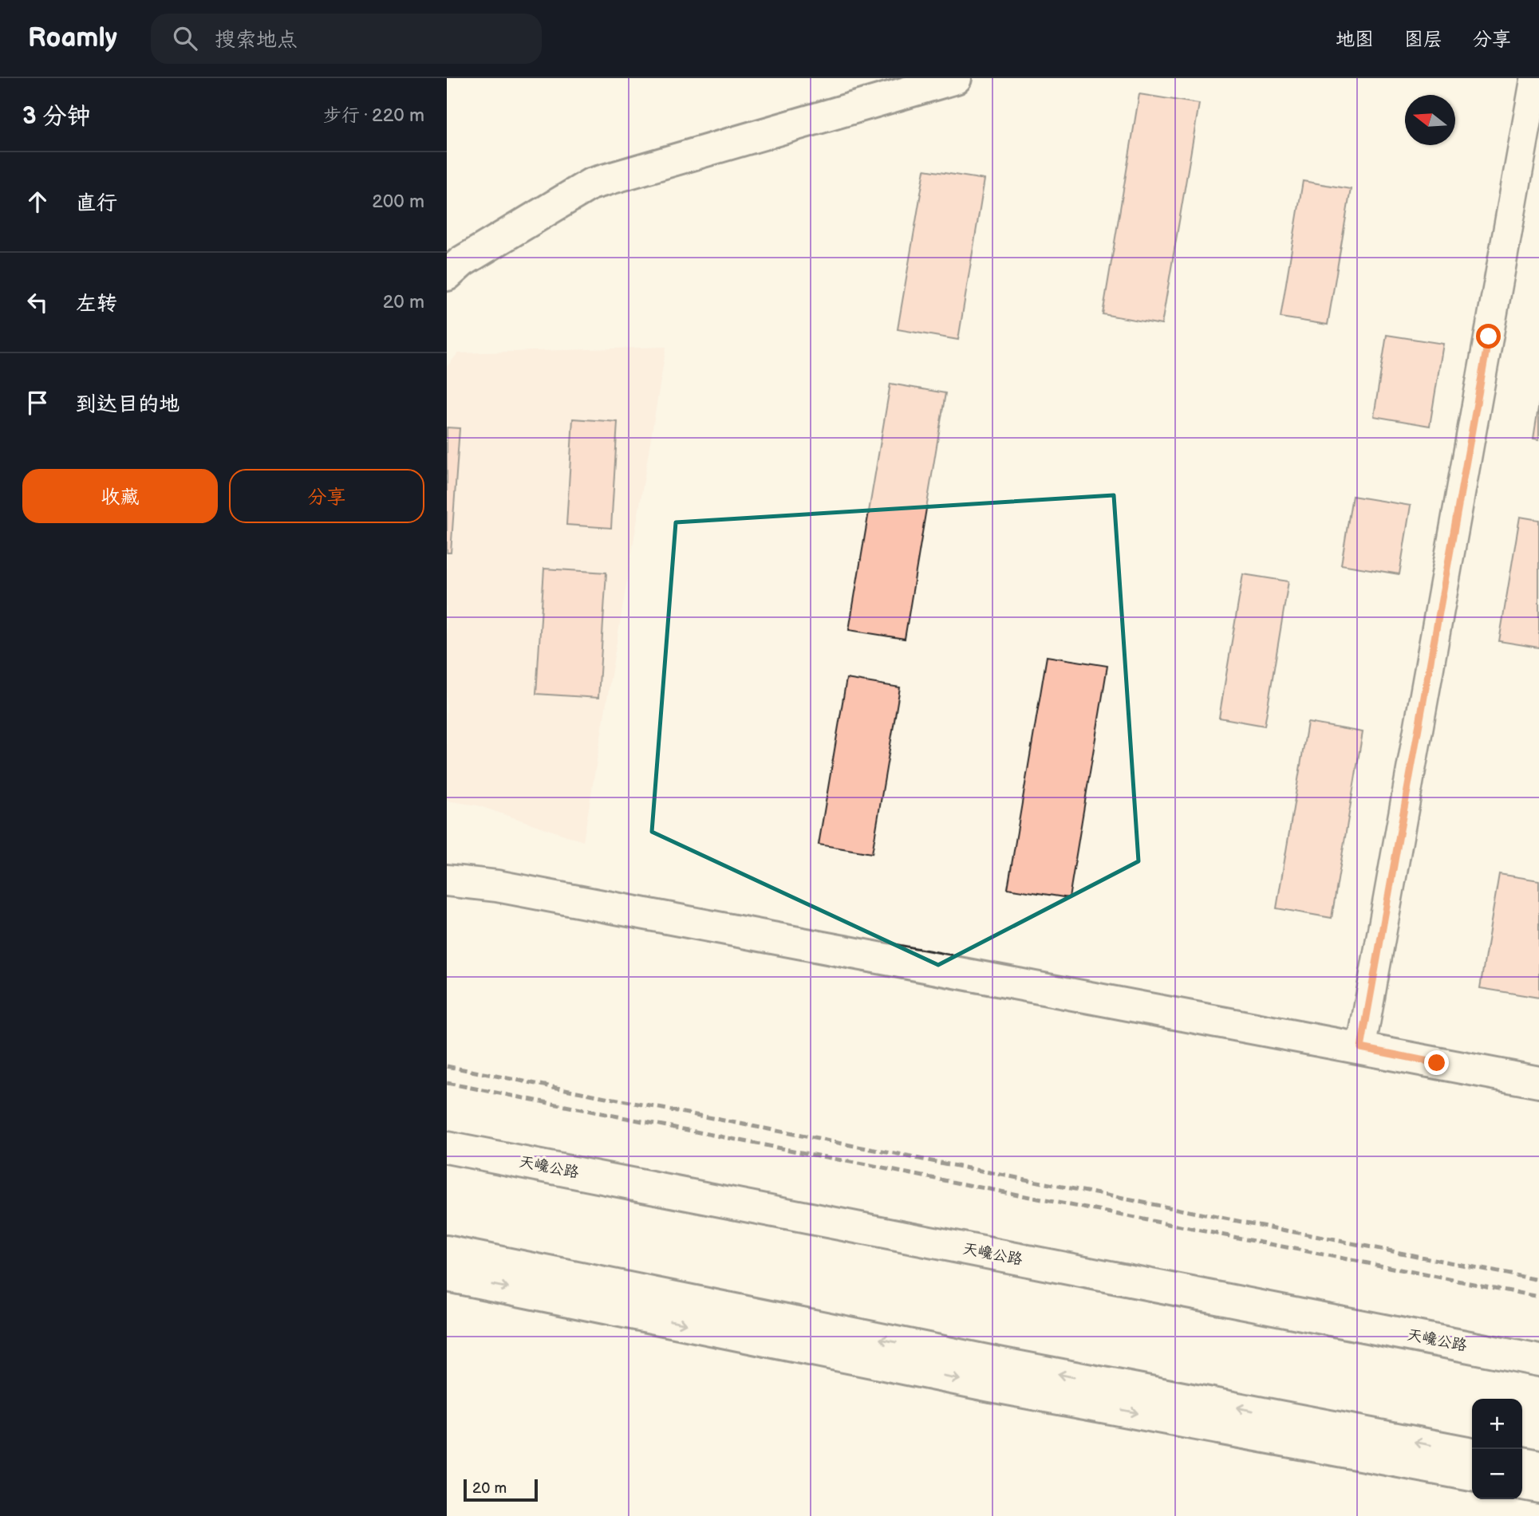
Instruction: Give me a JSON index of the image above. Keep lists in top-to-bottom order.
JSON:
{
  "streets": {
    "main road": ["天巉公路"]
  },
  "scale_bar": "20 m",
  "north": "left",
  "page": {
    "header": "Roamly",
    "search": "搜索地点",
    "nav": ["地图", "图层", "分享"],
    "heading": ["3 分钟", "步行 · 220 m"],
    "list": [
      ["直行", "200 m"],
      ["左转", "20 m"],
      "到达目的地"
    ],
    "buttons": ["收藏", "分享"],
    "map_buttons": ["+", "−"],
    "scale": "20 m"
  }
}
